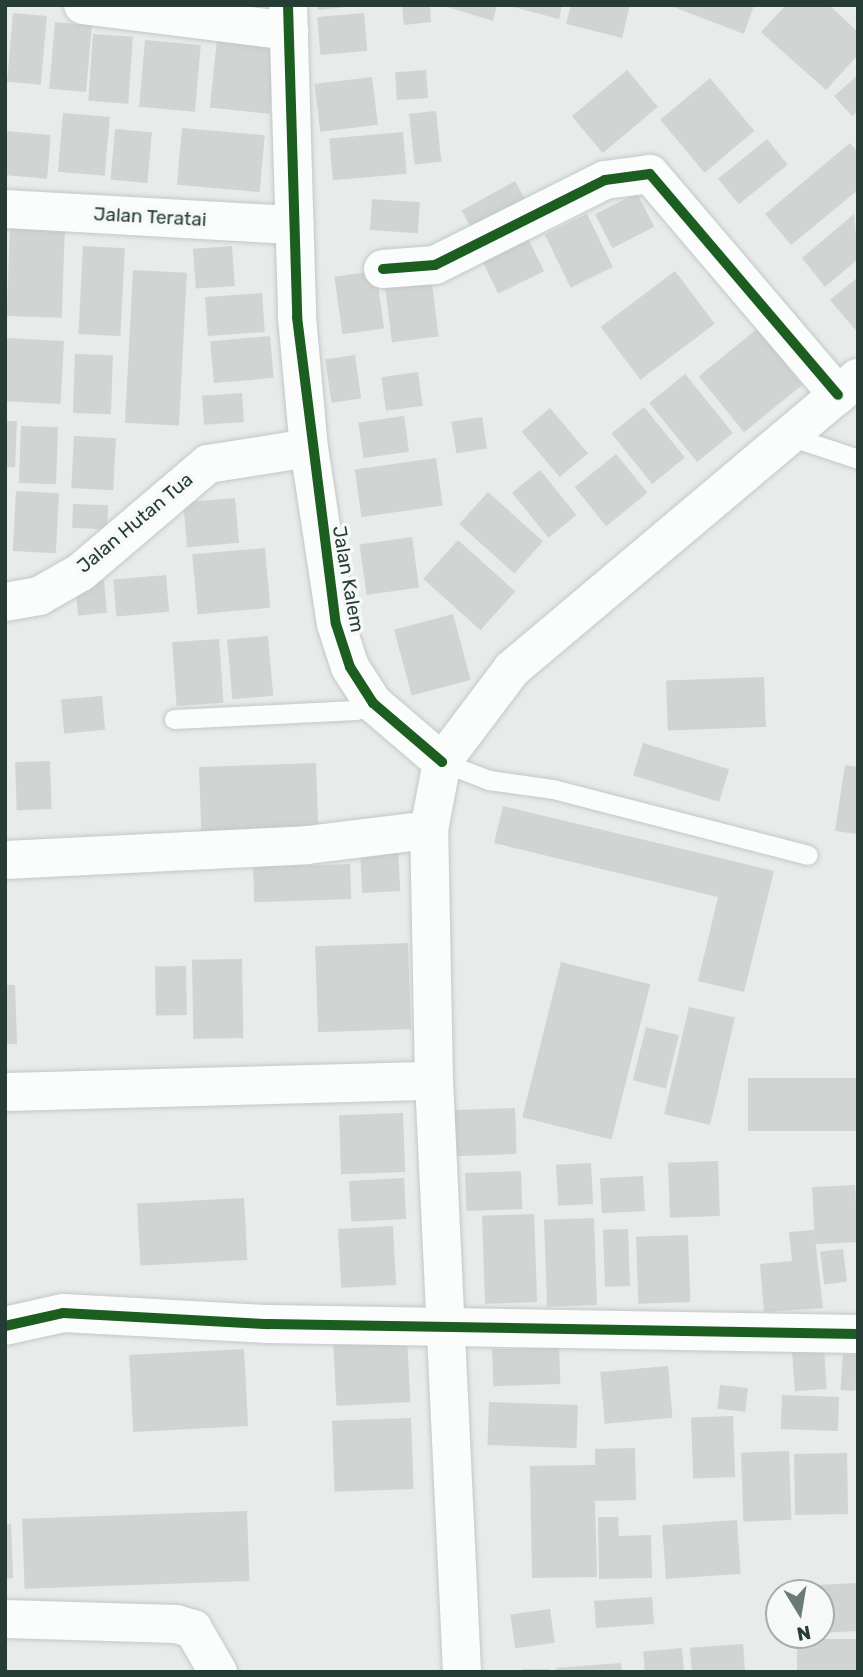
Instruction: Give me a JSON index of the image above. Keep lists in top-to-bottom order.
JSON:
{
  "streets": {
    "street": ["Jalan Teratai", "Jalan Hutan Tua", "Jalan Kalem"]
  },
  "crossings": [
    ["Jalan Teratai", "Jalan Kalem"],
    ["Jalan Hutan Tua", "Jalan Kalem"]
  ],
  "north": "bottom"
}
